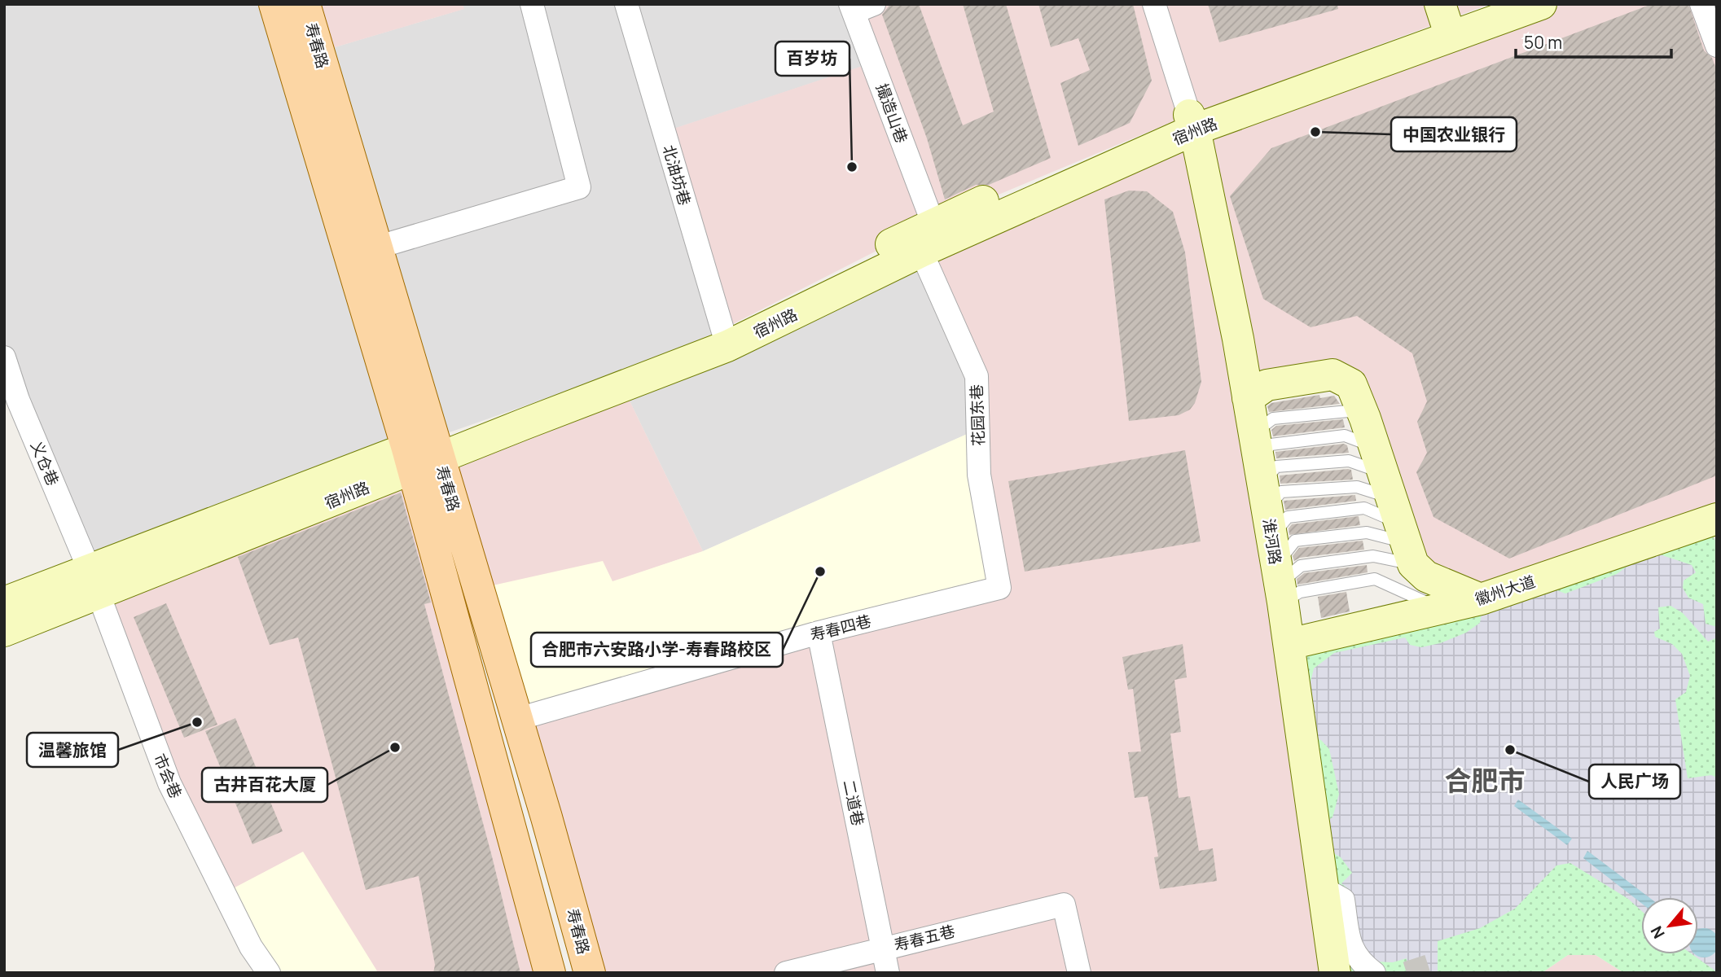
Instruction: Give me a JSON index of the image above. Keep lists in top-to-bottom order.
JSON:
{
  "streets": {
    "main road": ["寿春路", "宿州路", "徽州大道"],
    "street": [
      "撮造山巷",
      "北油坊巷",
      "花园东巷",
      "义仓巷",
      "寿春四巷",
      "市会巷",
      "二道巷",
      "寿春五巷"
    ]
  },
  "crossings": [
    ["寿春路", "宿州路"],
    ["寿春路", "寿春四巷"],
    ["撮造山巷", "宿州路"],
    ["宿州路", "北油坊巷"],
    ["宿州路", "花园东巷"],
    ["宿州路", "义仓巷"],
    ["宿州路", "市会巷"],
    ["花园东巷", "寿春四巷"],
    ["义仓巷", "市会巷"],
    ["寿春四巷", "二道巷"],
    ["二道巷", "寿春五巷"]
  ],
  "districts": ["合肥市"],
  "places": [
    "中国农业银行",
    "百岁坊",
    "合肥市六安路小学-寿春路校区",
    "温馨旅馆",
    "古井百花大厦",
    "人民广场"
  ],
  "scale_bar": "50 m",
  "north": "bottom left"
}
